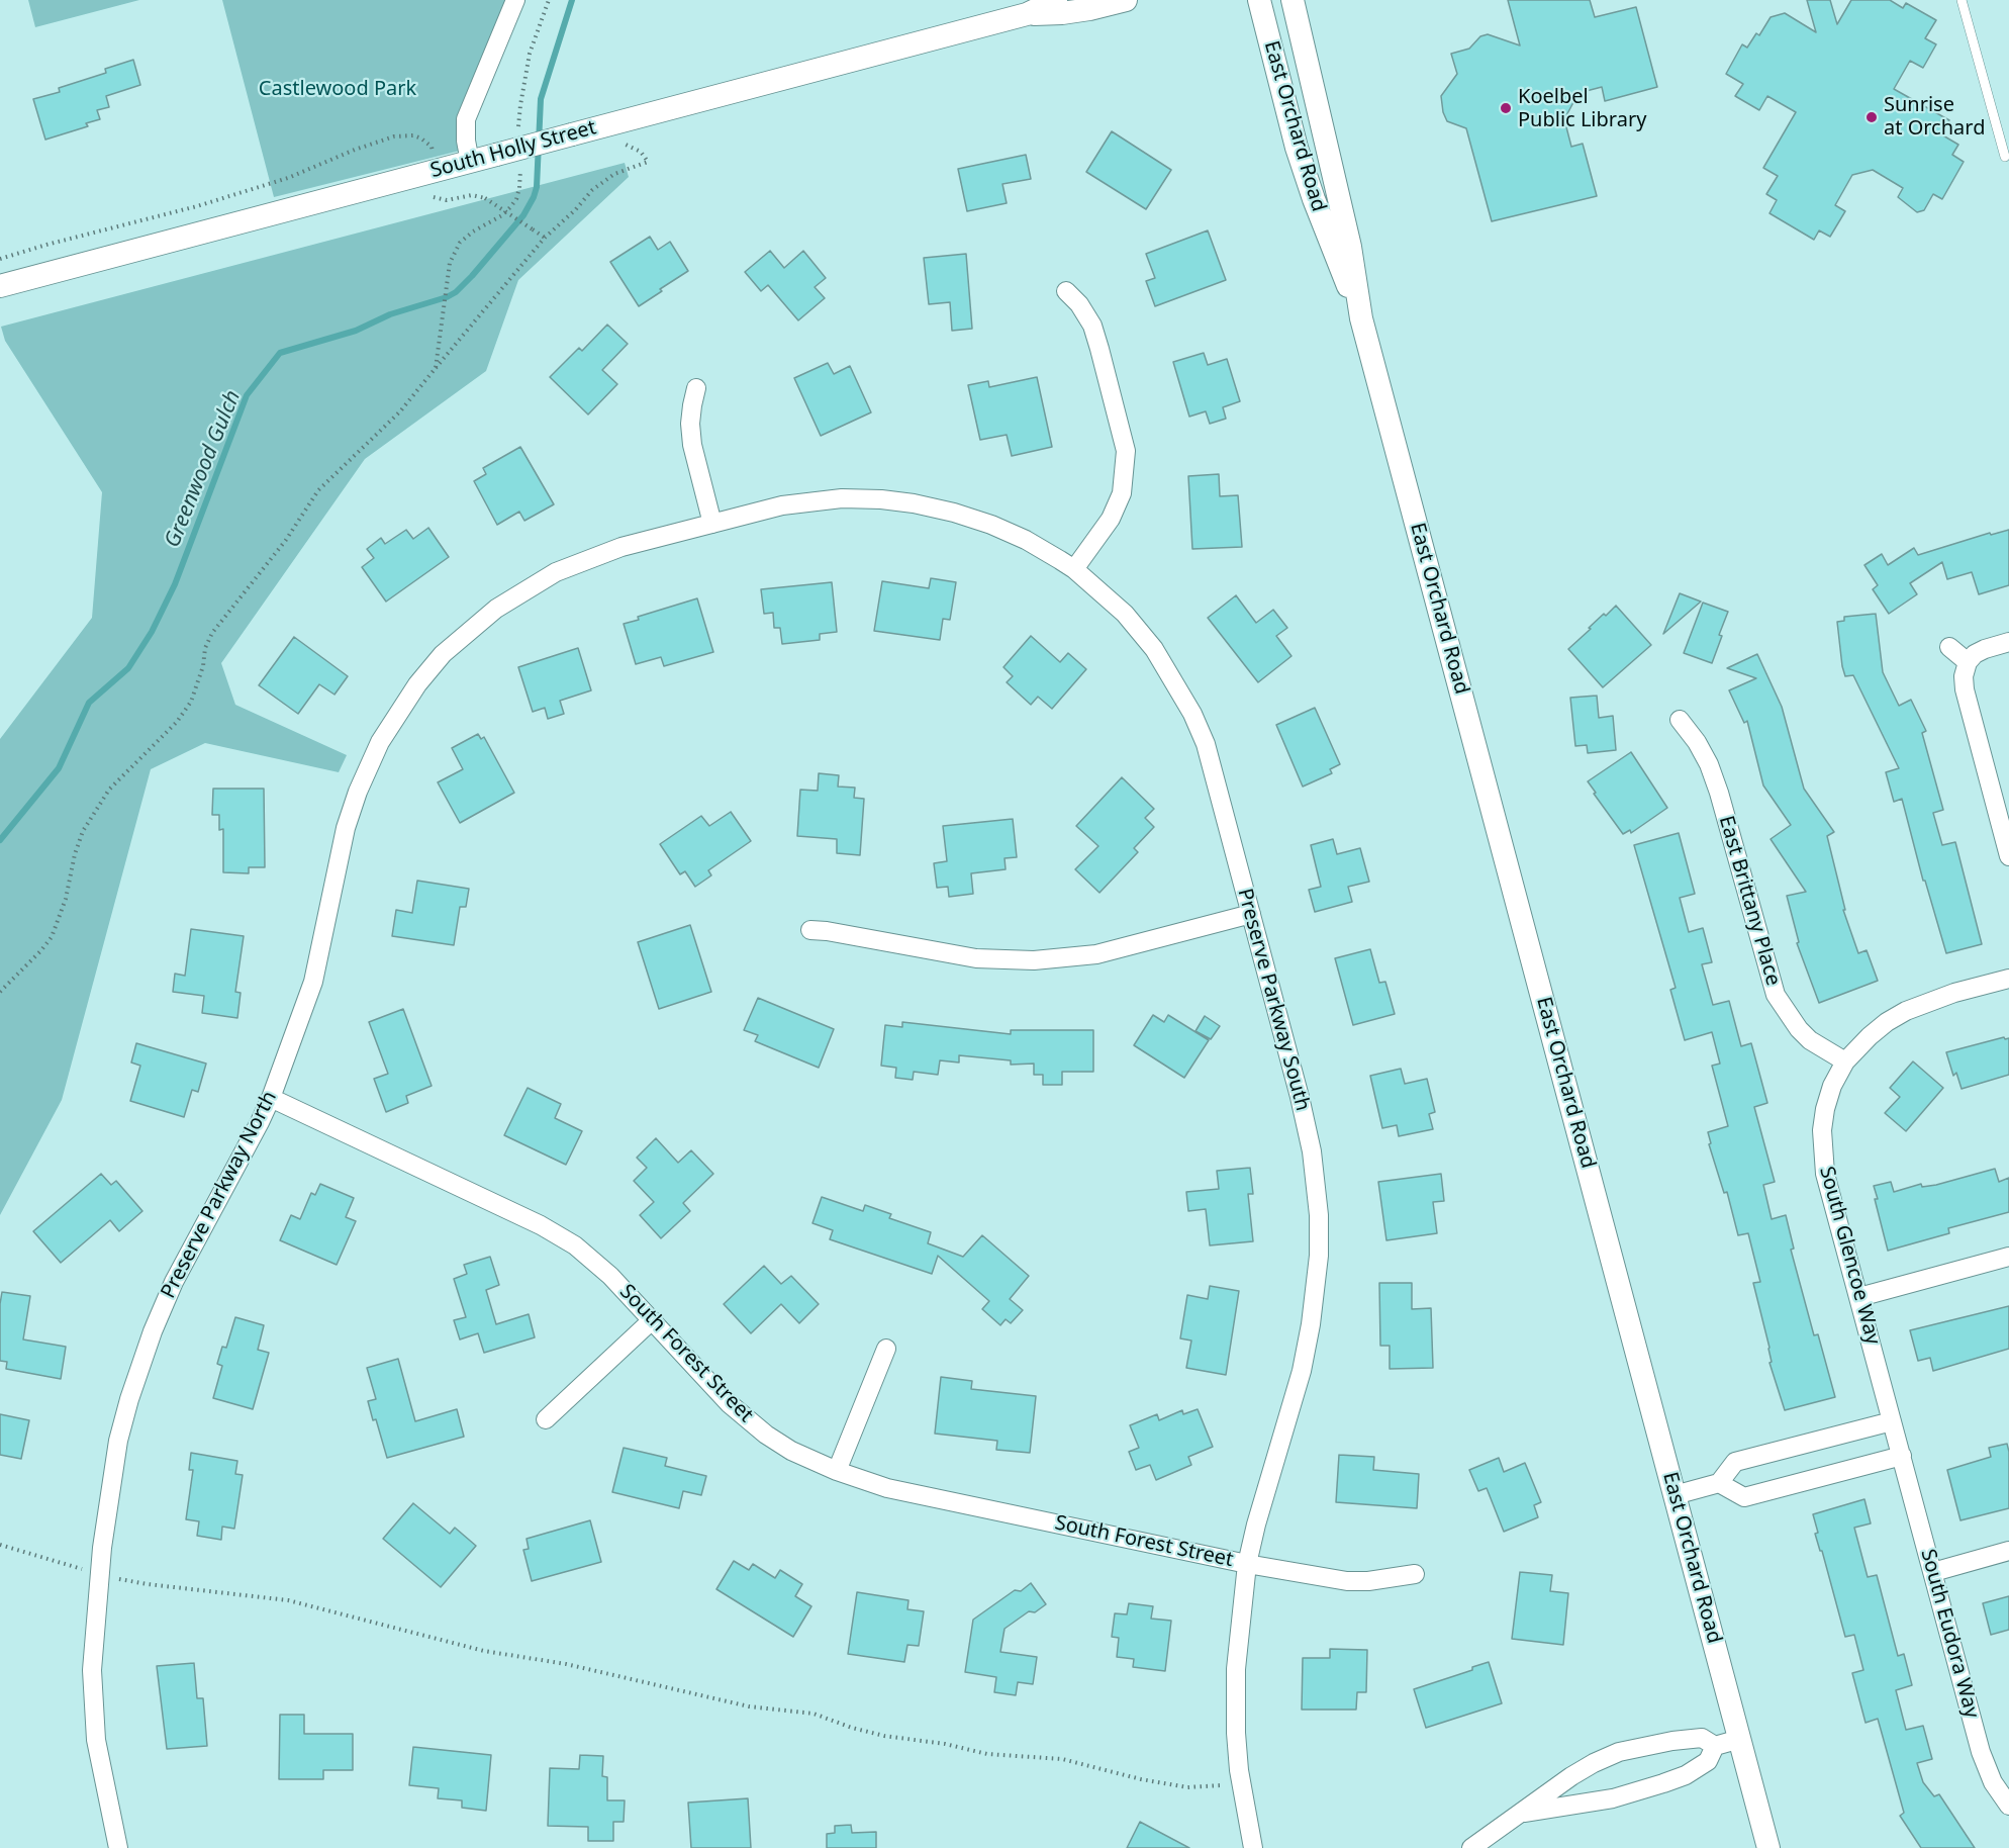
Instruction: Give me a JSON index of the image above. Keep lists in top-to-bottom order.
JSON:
{
  "streets": {
    "street": [
      "East Orchard Road",
      "South Holly Street",
      "East Brittany Place",
      "Preserve Parkway South",
      "Preserve Parkway North",
      "South Glencoe Way",
      "South Forest Street",
      "South Eudora Way"
    ]
  },
  "crossings": [
    ["East Brittany Place", "South Glencoe Way"],
    ["Preserve Parkway South", "Preserve Parkway North"],
    ["Preserve Parkway South", "South Forest Street"],
    ["Preserve Parkway North", "South Forest Street"],
    ["South Glencoe Way", "South Eudora Way"]
  ],
  "water": ["Greenwood Gulch"],
  "parks": ["Castlewood Park"],
  "places": ["Koelbel Public Library", "Sunrise at Orchard"]
}
